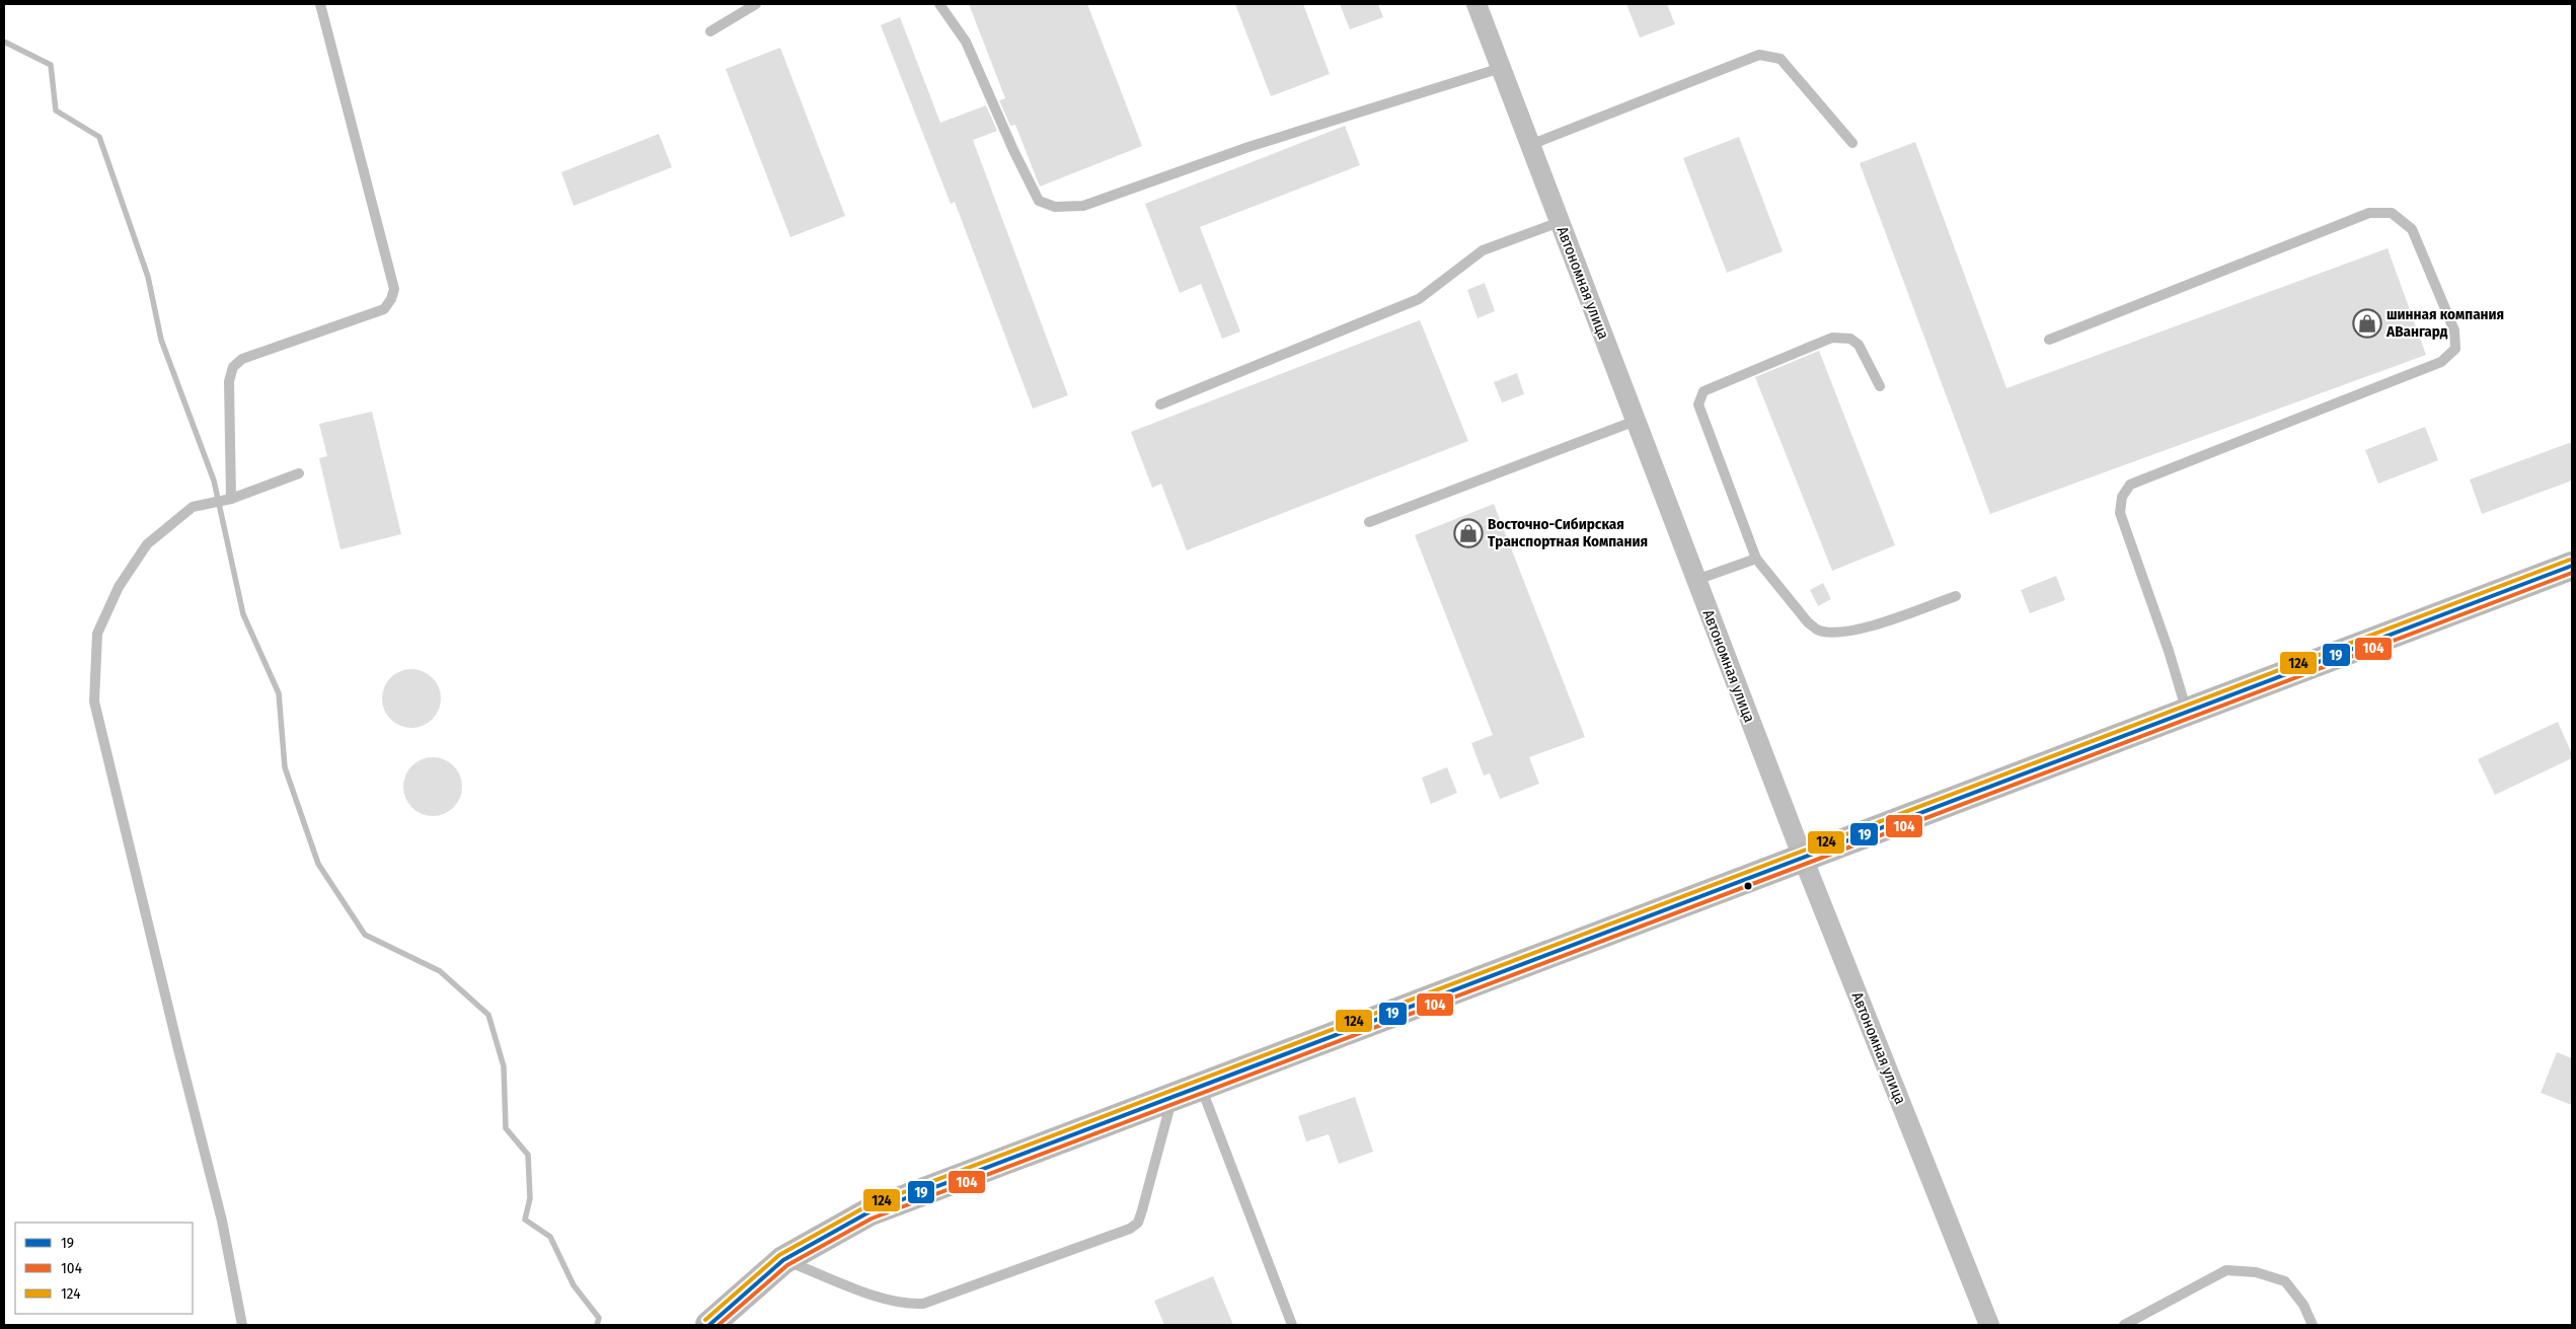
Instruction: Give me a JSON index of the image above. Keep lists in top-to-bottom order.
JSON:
{
  "streets": {
    "street": ["Автономная улица"]
  },
  "places": {
    "shop": ["шинная компания АВангард", "Восточно-Сибирская Транспортная Компания"]
  },
  "lines": ["transit line 124", "transit line 19", "transit line 104"],
  "legend": ["19", "104", "124"]
}
